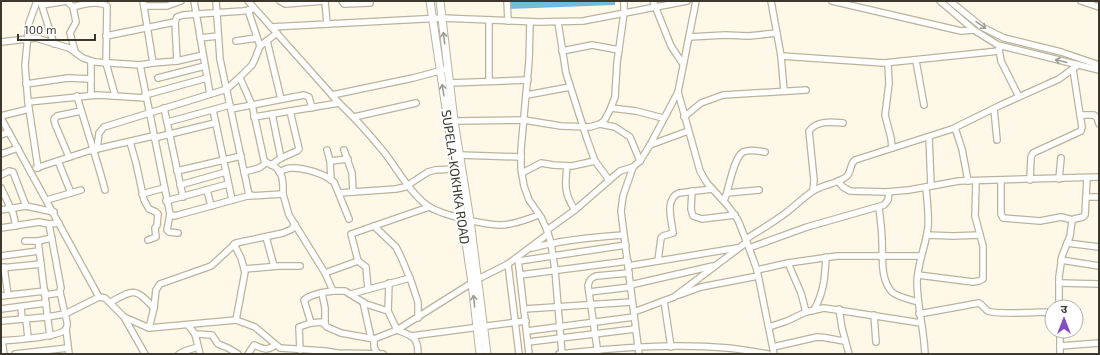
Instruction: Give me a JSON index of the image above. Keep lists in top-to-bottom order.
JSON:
{
  "streets": {
    "street": ["SUPELA-KOKHKA ROAD"]
  },
  "scale_bar": "100 m",
  "north": "top"
}
